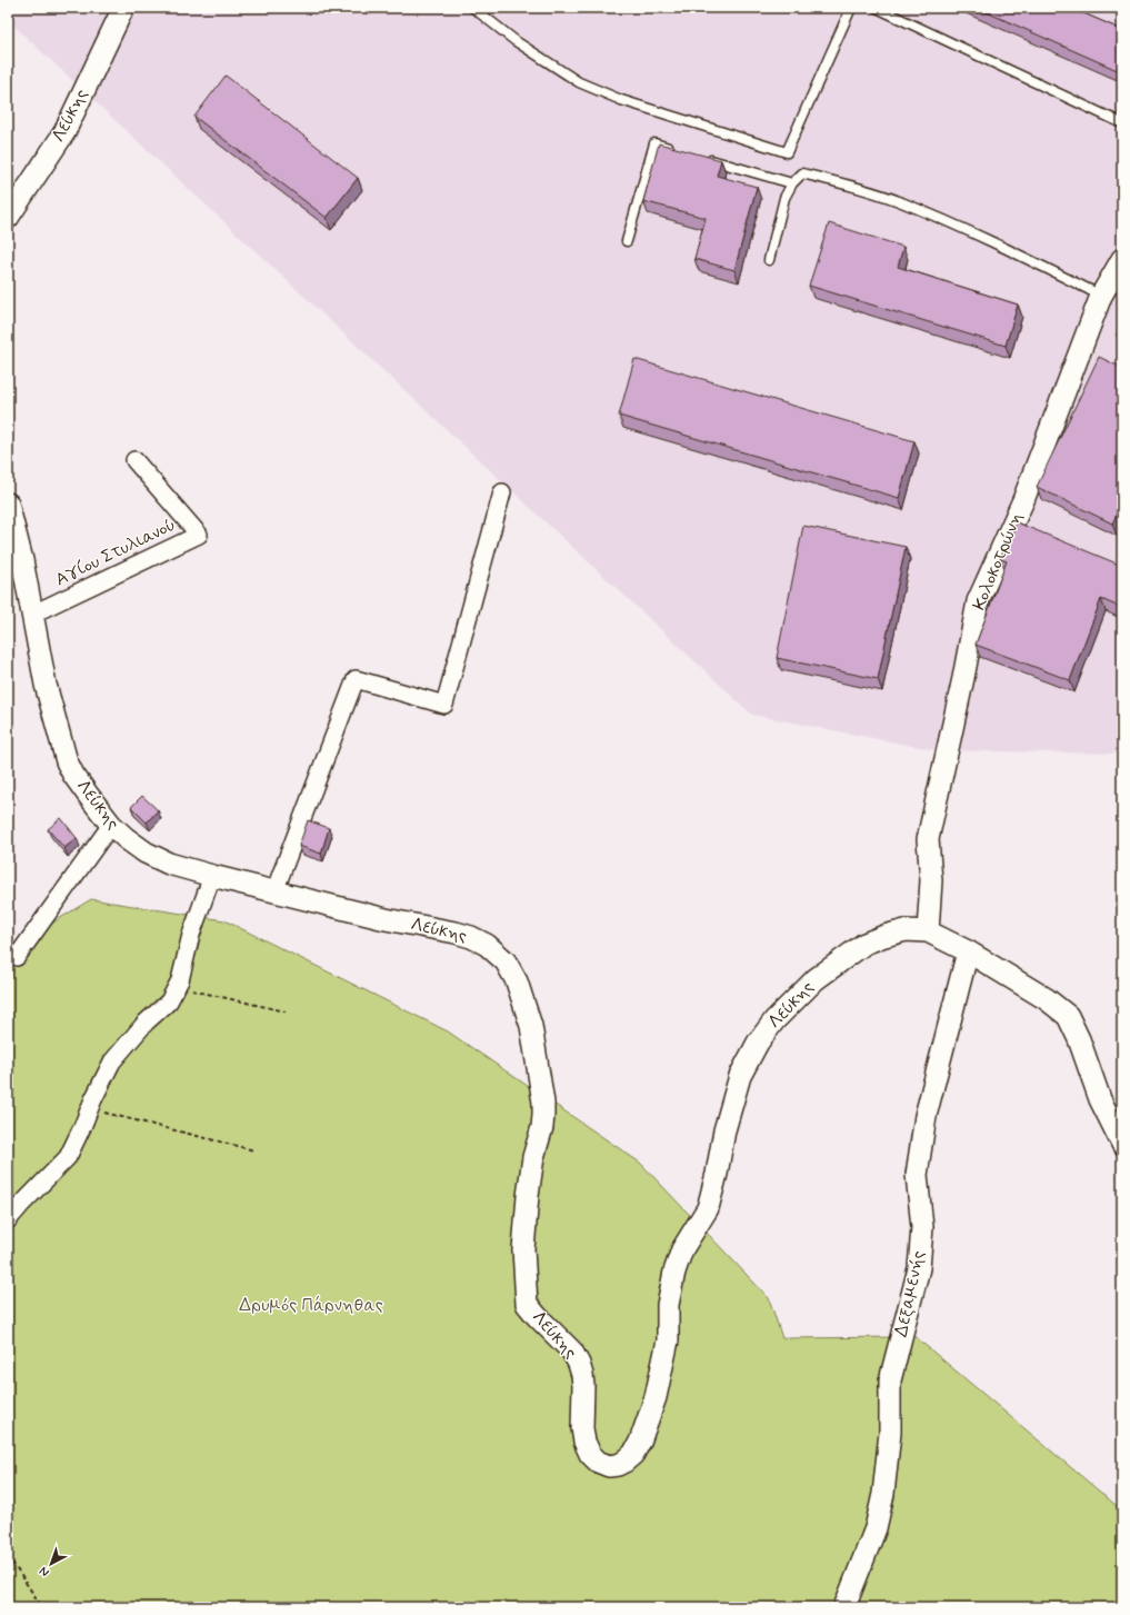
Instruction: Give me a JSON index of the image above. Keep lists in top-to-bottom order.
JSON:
{
  "streets": {
    "street": [
      "Λεύκης",
      "Αγίου Στυλιανού",
      "Κολοκοτρώνη",
      "Δεξαμενής"
    ]
  },
  "crossings": [
    ["Λεύκης", "Αγίου Στυλιανού"],
    ["Λεύκης", "Κολοκοτρώνη"],
    ["Λεύκης", "Δεξαμενής"]
  ],
  "parks": ["Δρυμός Πάρνηθας"],
  "north": "bottom left"
}
